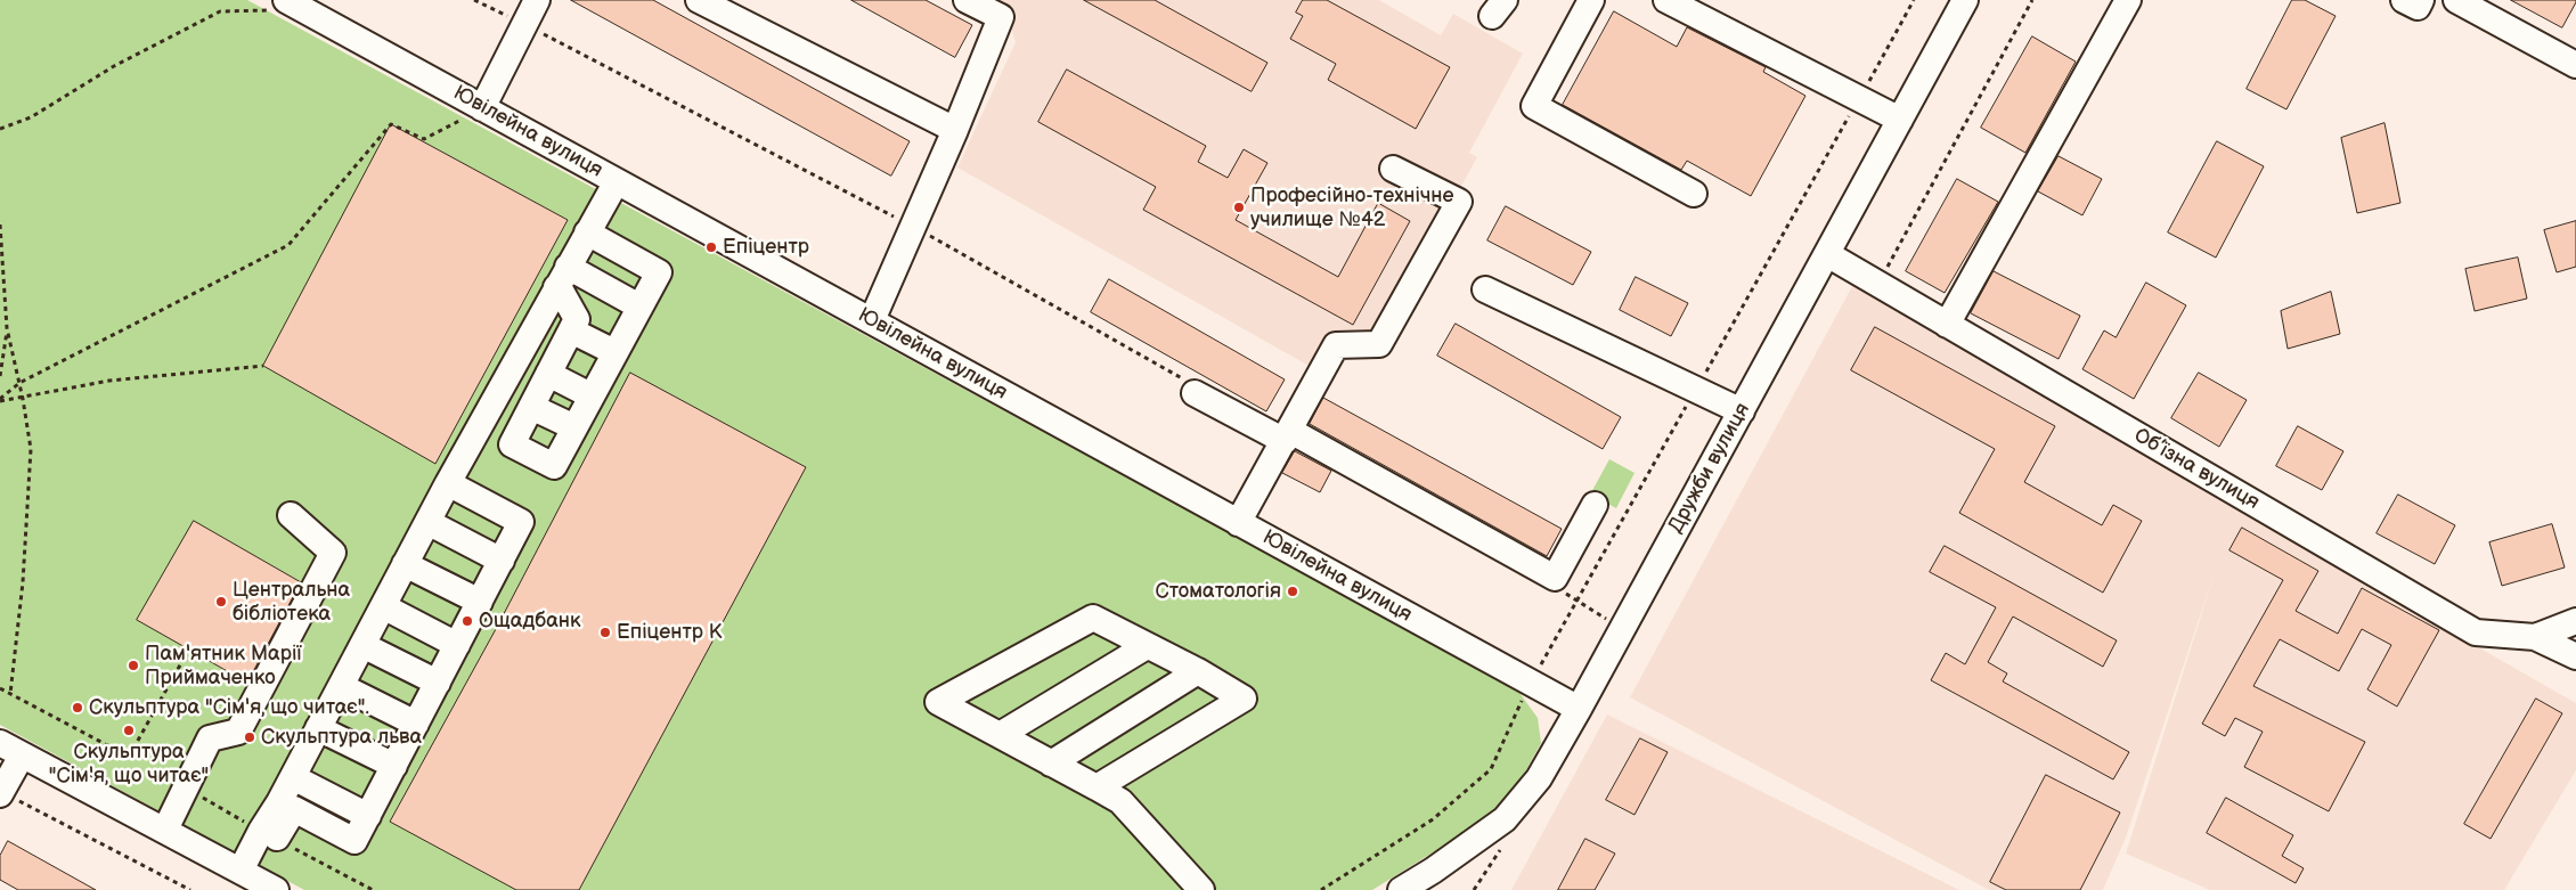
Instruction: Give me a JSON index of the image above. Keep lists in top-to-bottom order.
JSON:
{
  "streets": {
    "street": ["Ювілейна вулиця", "Дружби вулиця", "Об’їзна вулиця"]
  },
  "crossings": [
    ["Ювілейна вулиця", "Дружби вулиця"],
    ["Дружби вулиця", "Об’їзна вулиця"]
  ],
  "places": [
    "Професійно-технічне училище №42",
    "Епіцентр",
    "Стоматологія",
    "Центральна бібліотека",
    "Ощадбанк",
    "Епіцентр К",
    "Пам'ятник Марії Приймаченко",
    "Скульптура \"Сім'я, що читає\".",
    "Скульптура \"Сім'я, що читає\"",
    "Скульптура льва"
  ]
}
